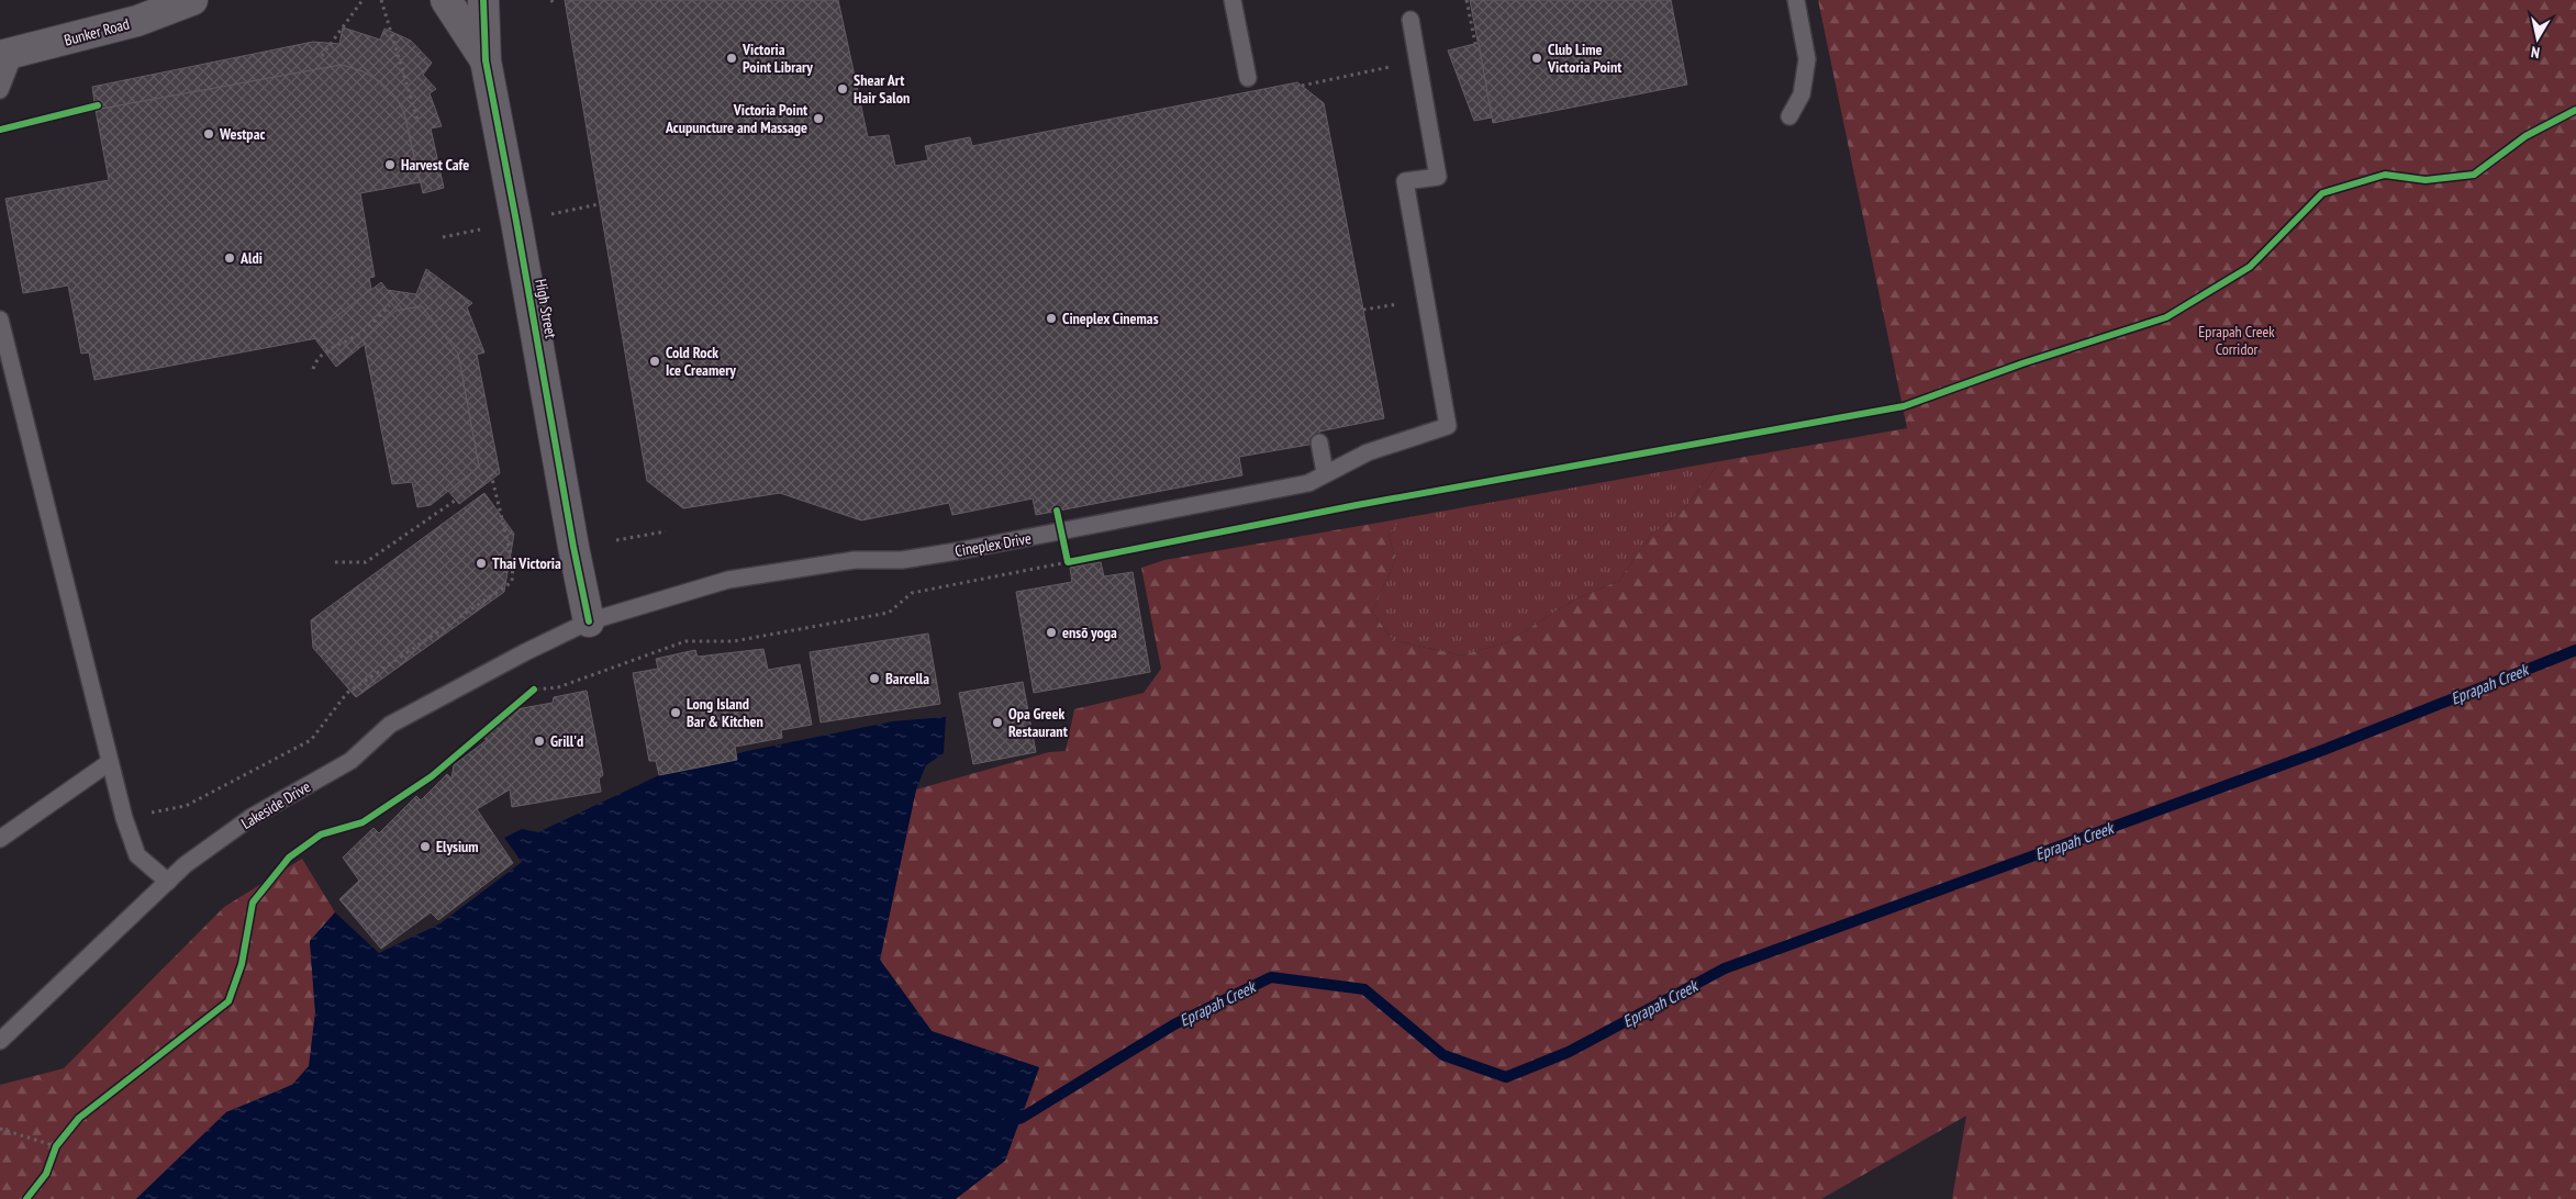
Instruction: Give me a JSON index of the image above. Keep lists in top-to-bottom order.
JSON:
{
  "streets": {
    "street": ["Bunker Road", "High Street"],
    "lane": ["Cineplex Drive", "Lakeside Drive"]
  },
  "crossings": [
    ["High Street", "Cineplex Drive"],
    ["High Street", "Lakeside Drive"],
    ["Cineplex Drive", "Lakeside Drive"]
  ],
  "water": ["Eprapah Creek"],
  "parks": ["Eprapah Creek Corridor"],
  "places": [
    "Victoria Point Library",
    "Club Lime Victoria Point",
    "Shear Art Hair Salon",
    "Victoria Point Acupuncture and Massage",
    "Westpac",
    "Harvest Cafe",
    "Aldi",
    "Cineplex Cinemas",
    "Cold Rock Ice Creamery",
    "Thai Victoria",
    "ensō yoga",
    "Barcella",
    "Long Island Bar & Kitchen",
    "Opa Greek Restaurant",
    "Grill'd",
    "Elysium"
  ],
  "north": "bottom"
}
